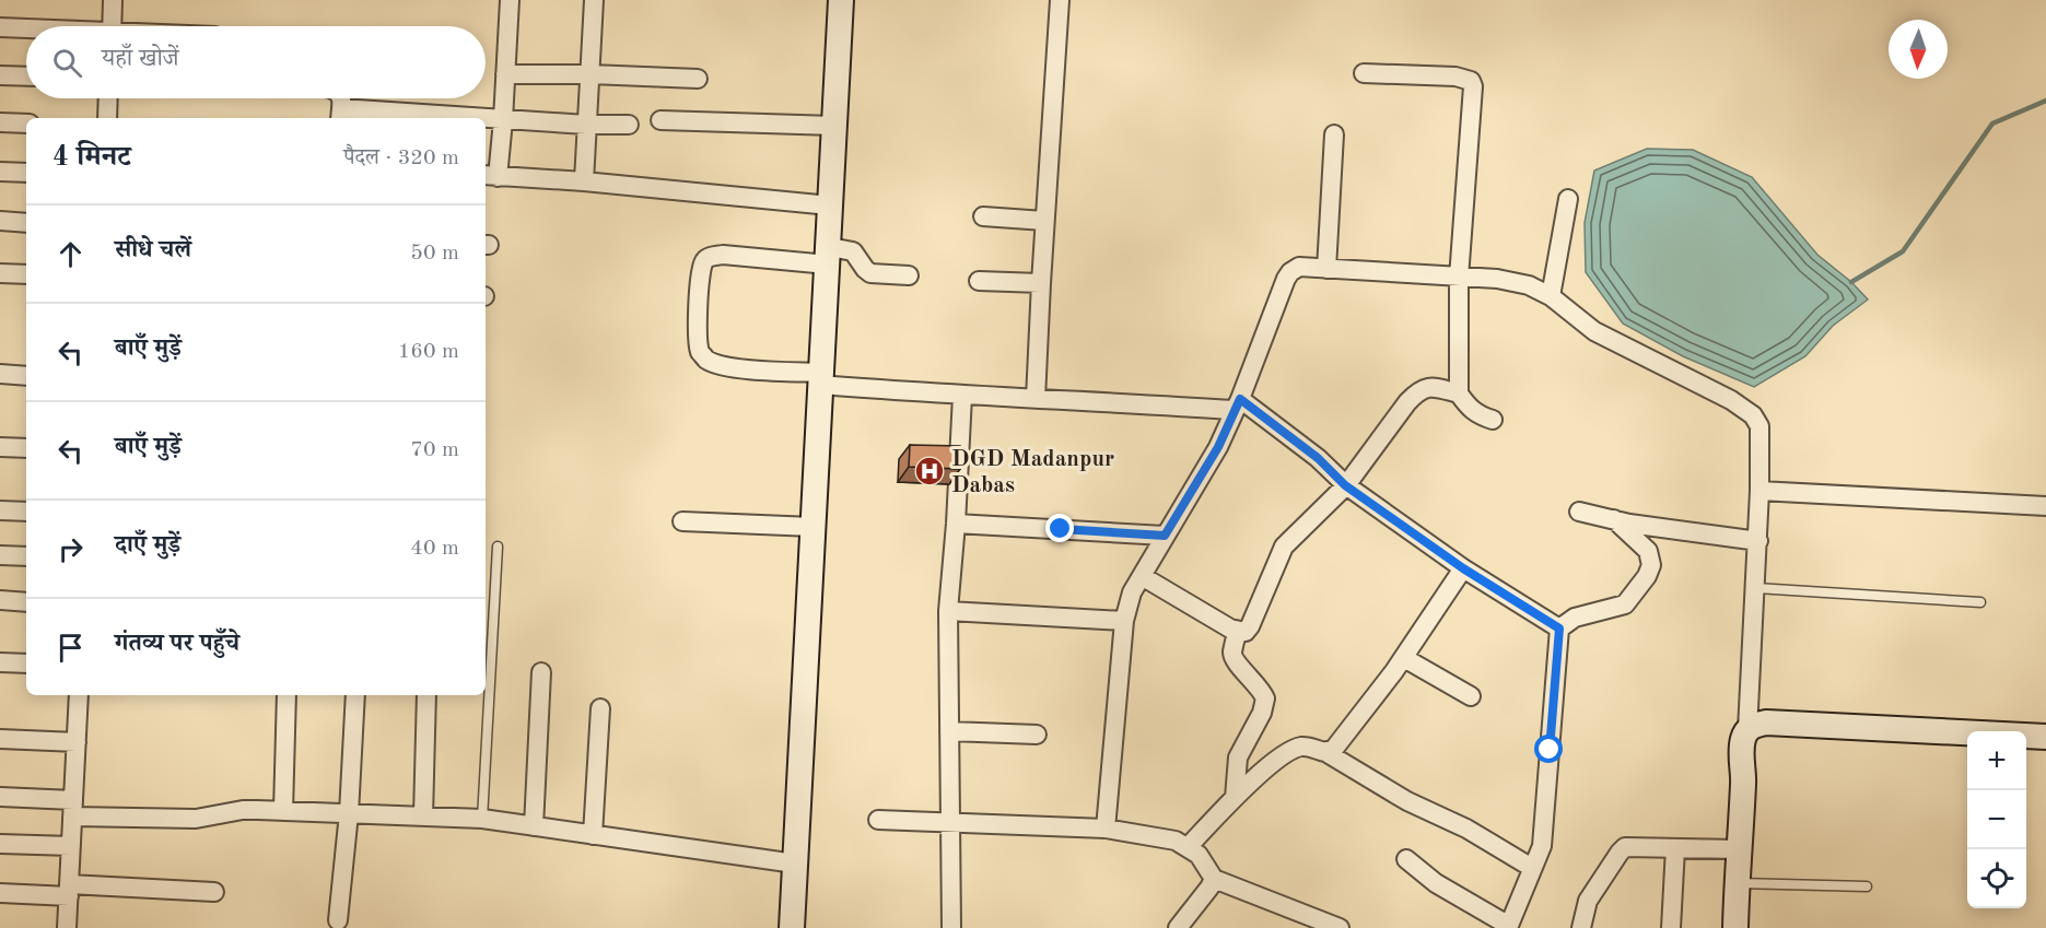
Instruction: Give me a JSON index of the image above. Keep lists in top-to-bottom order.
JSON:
{
  "places": {
    "hospital": ["DGD Madanpur Dabas"]
  },
  "north": "bottom",
  "page": {
    "search": "यहाँ खोजें",
    "heading": ["4 मिनट", "पैदल · 320 m"],
    "list": [
      ["सीधे चलें", "50 m"],
      ["बाएँ मुड़ें", "160 m"],
      ["बाएँ मुड़ें", "70 m"],
      ["दाएँ मुड़ें", "40 m"],
      "गंतव्य पर पहुँचे"
    ],
    "map_buttons": ["+", "−"]
  }
}
